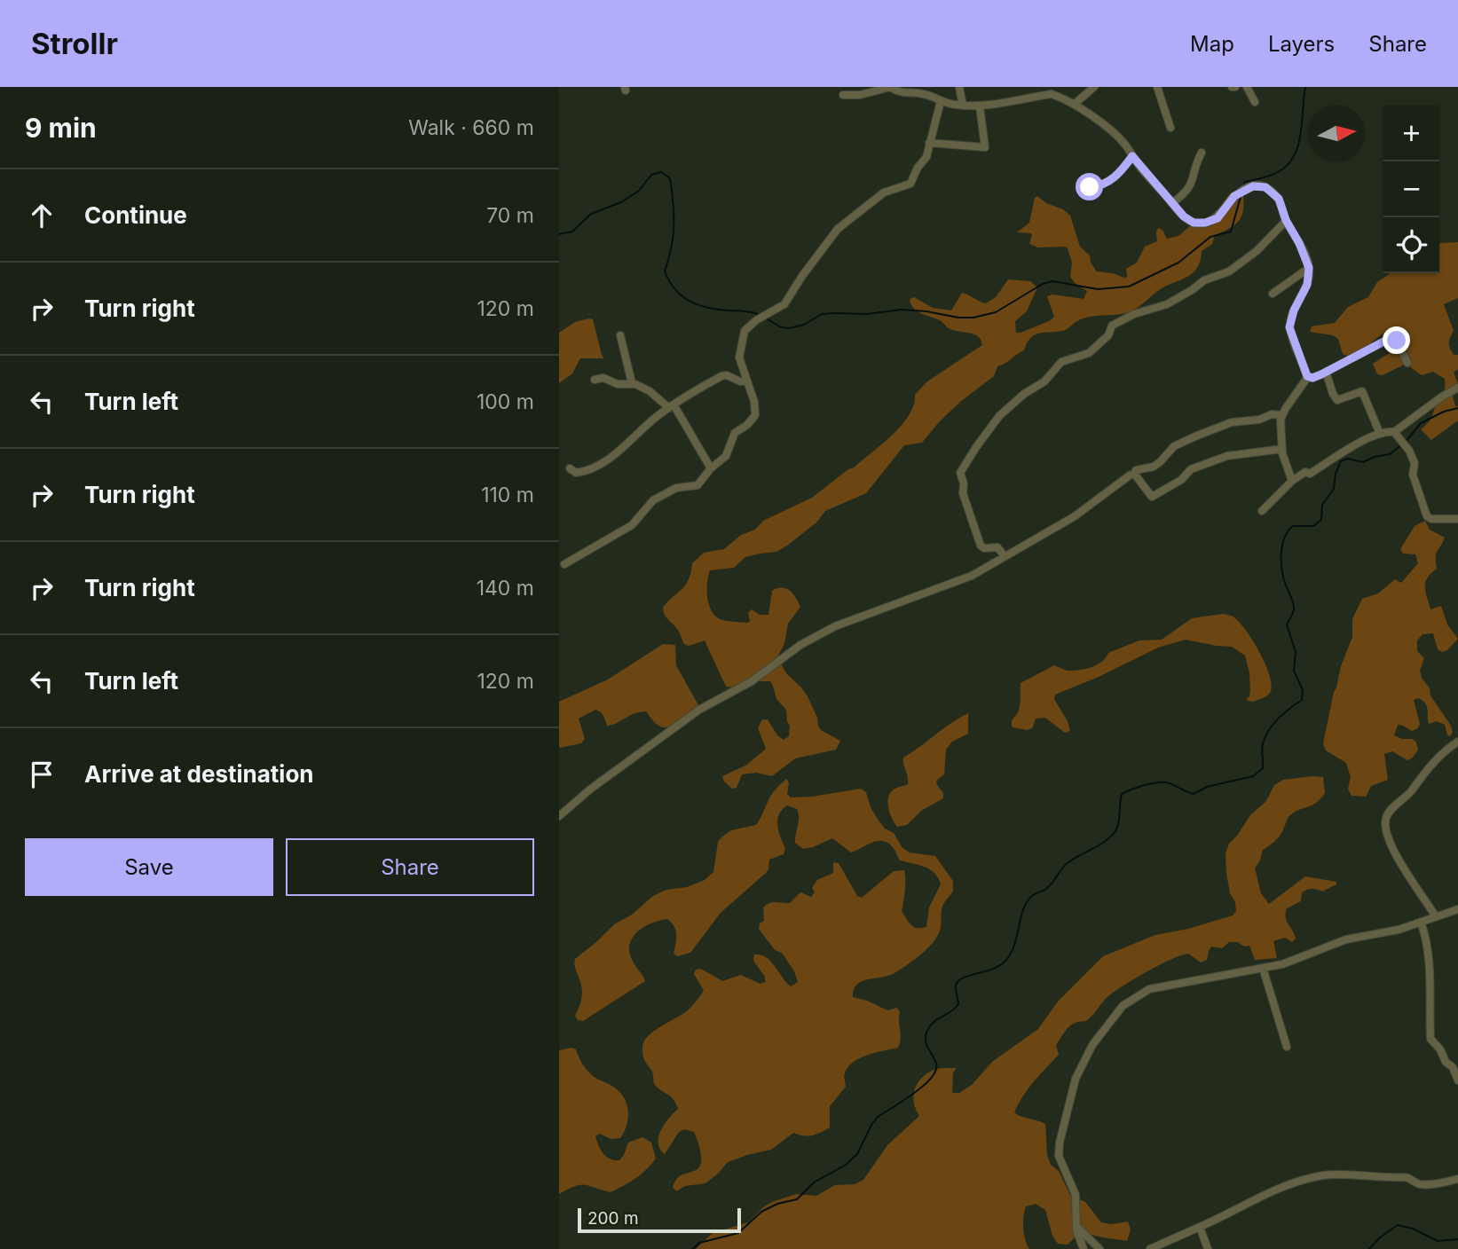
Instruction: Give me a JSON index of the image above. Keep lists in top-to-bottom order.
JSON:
{
  "scale_bar": "200 m",
  "north": "right",
  "page": {
    "header": "Strollr",
    "nav": ["Map", "Layers", "Share"],
    "heading": ["9 min", "Walk · 660 m"],
    "map_buttons": ["+", "−"],
    "list": [
      ["Continue", "70 m"],
      ["Turn right", "120 m"],
      ["Turn left", "100 m"],
      ["Turn right", "110 m"],
      ["Turn right", "140 m"],
      ["Turn left", "120 m"],
      "Arrive at destination"
    ],
    "buttons": ["Save", "Share"],
    "scale": "200 m"
  }
}
